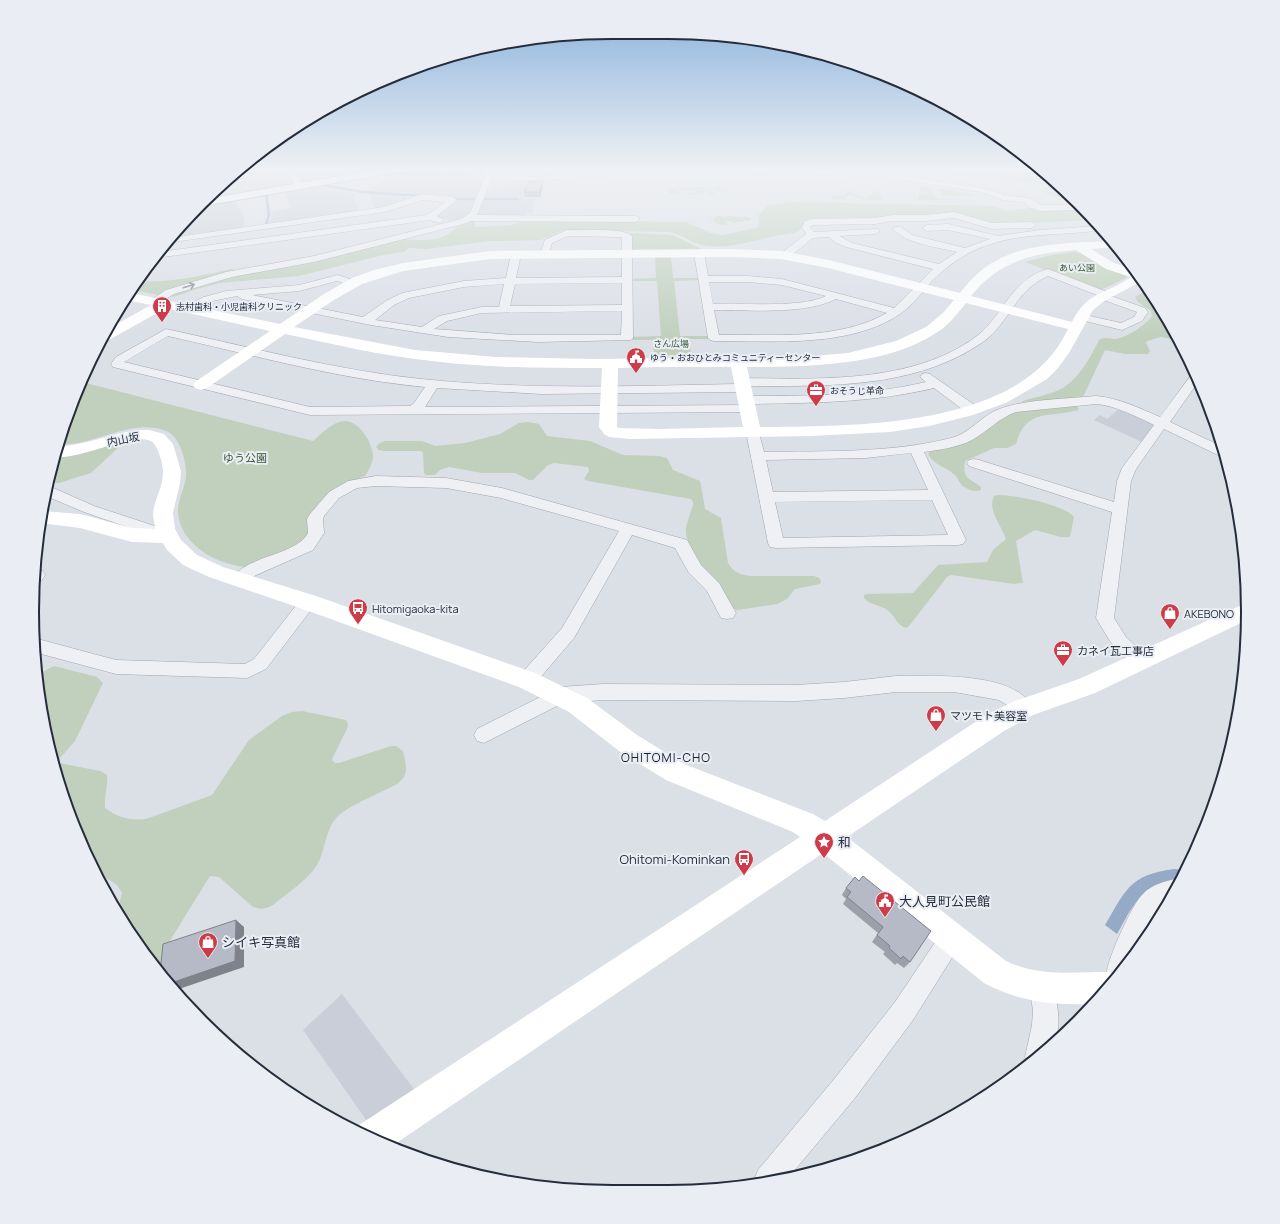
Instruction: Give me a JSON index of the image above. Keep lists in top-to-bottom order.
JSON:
{
  "streets": {
    "street": ["内山坂"]
  },
  "districts": ["OHITOMI-CHO"],
  "parks": ["あい公園", "さん広場", "ゆう公園"],
  "places": {
    "building": ["志村歯科・小児歯科クリニック"],
    "public building": ["ゆう・おおひとみコミュニティーセンター", "大人見町公民館"],
    "office": ["おそうじ革命", "カネイ瓦工事店"],
    "bus stop": ["Hitomigaoka-kita", "Ohitomi-Kominkan"],
    "shop": ["AKEBONO", "マツモト美容室", "シイキ写真館"],
    "place": ["和"]
  }
}
